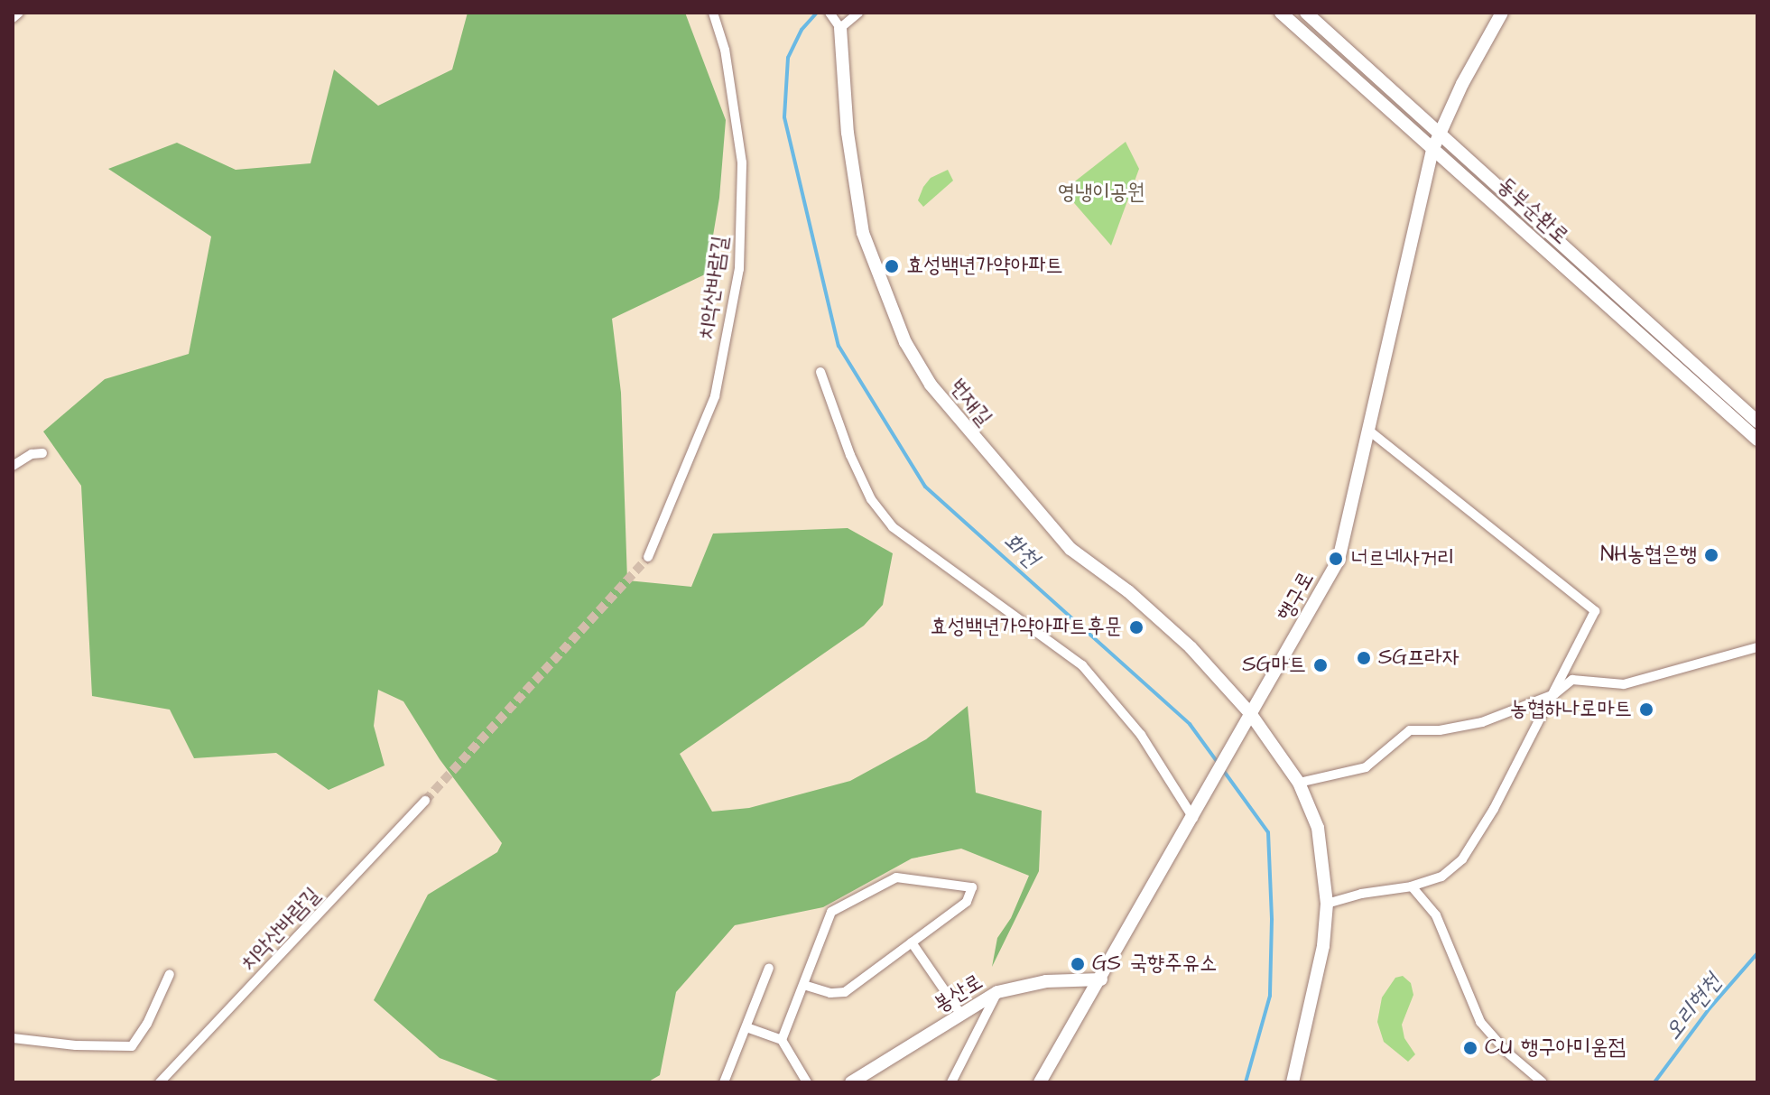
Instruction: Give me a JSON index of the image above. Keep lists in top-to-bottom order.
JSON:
{
  "streets": {
    "street": [
      "동부순환로",
      "치악산바람길",
      "번재길",
      "행구로",
      "봉산로"
    ]
  },
  "crossings": [
    ["동부순환로", "행구로"],
    ["번재길", "행구로"]
  ],
  "water": ["화천", "오리현천"],
  "parks": ["영냉이공원"],
  "places": [
    "효성백년가약아파트",
    "NH농협은행",
    "너르네사거리",
    "효성백년가약아파트후문",
    "SG프라자",
    "SG마트",
    "농협하나로마트",
    "GS 국향주유소",
    "CU 행구아미움점"
  ]
}
